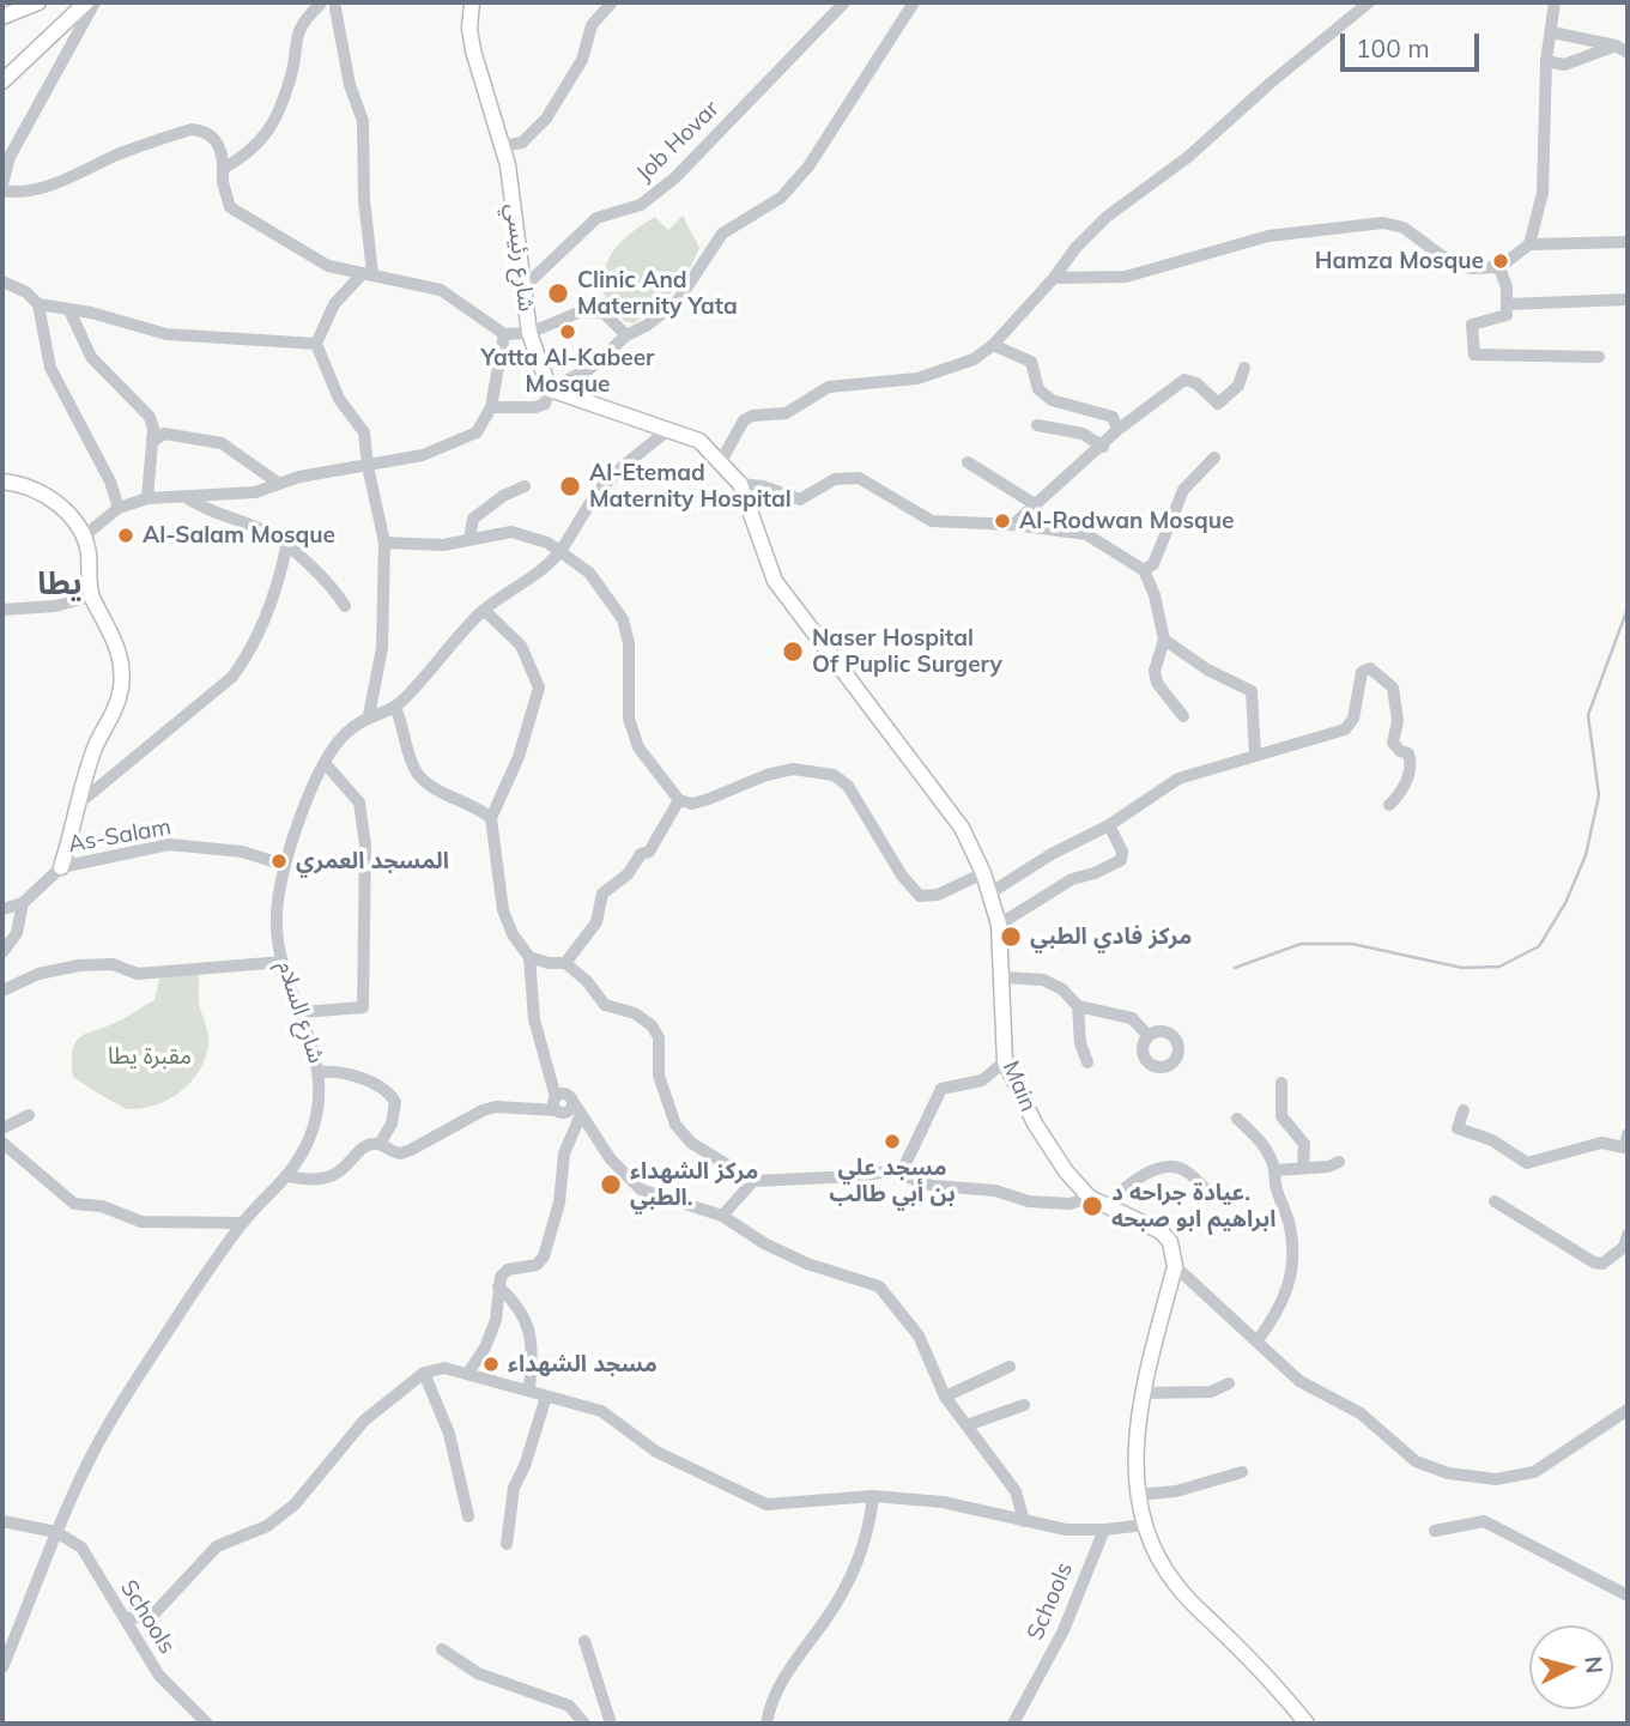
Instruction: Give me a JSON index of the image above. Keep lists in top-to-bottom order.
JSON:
{
  "streets": {
    "main road": ["شارع رئيسي", "Main"],
    "street": [
      "Job Hovar",
      "As-Salam",
      "شارع السلام",
      "Schools"
    ]
  },
  "crossings": [
    ["Job Hovar", "شارع رئيسي"],
    ["As-Salam", "شارع السلام"],
    ["شارع السلام", "Schools"]
  ],
  "districts": ["يطا"],
  "parks": ["مقبرة يطا"],
  "places": [
    "Hamza Mosque",
    "Clinic And Maternity Yata",
    "Yatta Al-Kabeer Mosque",
    "Al-Etemad Maternity Hospital",
    "Al-Rodwan Mosque",
    "Al-Salam Mosque",
    "Naser Hospital Of Puplic Surgery",
    "المسجد العمري",
    "مركز فادي الطبي",
    "مسجد علي بن أبي طالب",
    "مركز الشهداء الطبي.",
    "عيادة جراحه د. ابراهيم ابو صبحه",
    "مسجد الشهداء"
  ],
  "scale_bar": "100 m",
  "north": "right"
}
